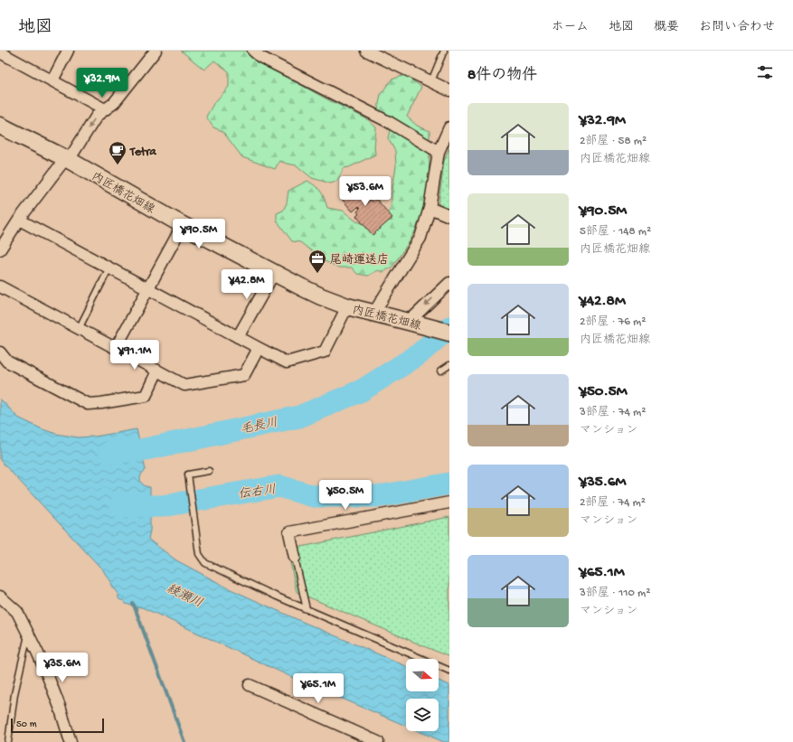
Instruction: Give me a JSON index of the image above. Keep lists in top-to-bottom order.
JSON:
{
  "streets": {
    "main road": ["内匠橋花畑線"]
  },
  "water": ["毛長川", "伝右川", "綾瀬川"],
  "places": {
    "cafe": ["Tetra"],
    "office": ["尾崎運送店"]
  },
  "scale_bar": "50 m",
  "north": "right",
  "page": {
    "header": "地図",
    "nav": [
      "ホーム",
      "地図",
      "概要",
      "お問い合わせ"
    ],
    "heading": "8件の物件",
    "price": [
      "¥32.9M",
      "¥53.6M",
      "¥90.5M",
      "¥42.8M",
      "¥91.1M",
      "¥50.5M",
      "¥35.6M",
      "¥65.1M"
    ],
    "list": [
      {
        "name": "¥32.9M",
        "note": "2部屋 · 58 m² · 内匠橋花畑線"
      },
      {
        "name": "¥90.5M",
        "note": "5部屋 · 148 m² · 内匠橋花畑線"
      },
      {
        "name": "¥42.8M",
        "note": "2部屋 · 76 m² · 内匠橋花畑線"
      },
      {
        "name": "¥50.5M",
        "note": "3部屋 · 74 m² · マンション"
      },
      {
        "name": "¥35.6M",
        "note": "2部屋 · 74 m² · マンション"
      },
      {
        "name": "¥65.1M",
        "note": "3部屋 · 110 m² · マンション"
      }
    ],
    "scale": "50 m"
  }
}
